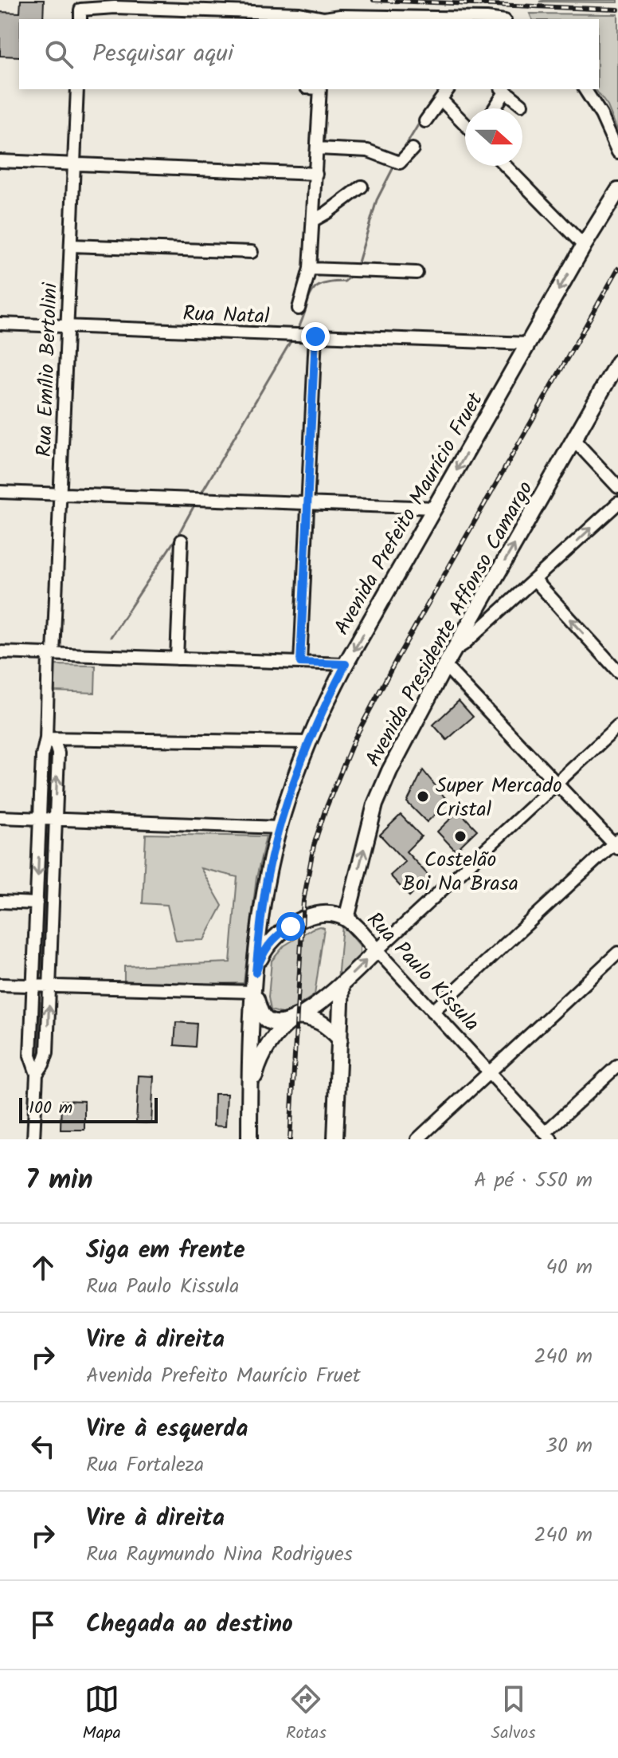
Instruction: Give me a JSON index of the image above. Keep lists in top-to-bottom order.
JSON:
{
  "streets": {
    "main road": ["Avenida Prefeito Maurício Fruet", "Avenida Presidente Affonso Camargo", "Rua Paulo Kissula"],
    "street": ["Rua Natal", "Rua Emílio Bertolini"]
  },
  "crossings": [
    ["Rua Natal", "Rua Emílio Bertolini"],
    ["Rua Natal", "Avenida Prefeito Maurício Fruet"],
    ["Avenida Prefeito Maurício Fruet", "Rua Paulo Kissula"],
    ["Avenida Presidente Affonso Camargo", "Rua Paulo Kissula"]
  ],
  "one_way": ["Avenida Prefeito Maurício Fruet", "Avenida Presidente Affonso Camargo"],
  "places": ["Super Mercado Cristal", "Costelão Boi Na Brasa"],
  "scale_bar": "100 m",
  "north": "right",
  "page": {
    "search": "Pesquisar aqui",
    "scale": "100 m",
    "heading": ["7 min", "A pé · 550 m"],
    "list": [
      ["Siga em frente", "Rua Paulo Kissula", "40 m"],
      ["Vire à direita", "Avenida Prefeito Maurício Fruet", "240 m"],
      ["Vire à esquerda", "Rua Fortaleza", "30 m"],
      ["Vire à direita", "Rua Raymundo Nina Rodrigues", "240 m"],
      "Chegada ao destino"
    ],
    "nav": ["Mapa", "Rotas", "Salvos"]
  }
}
